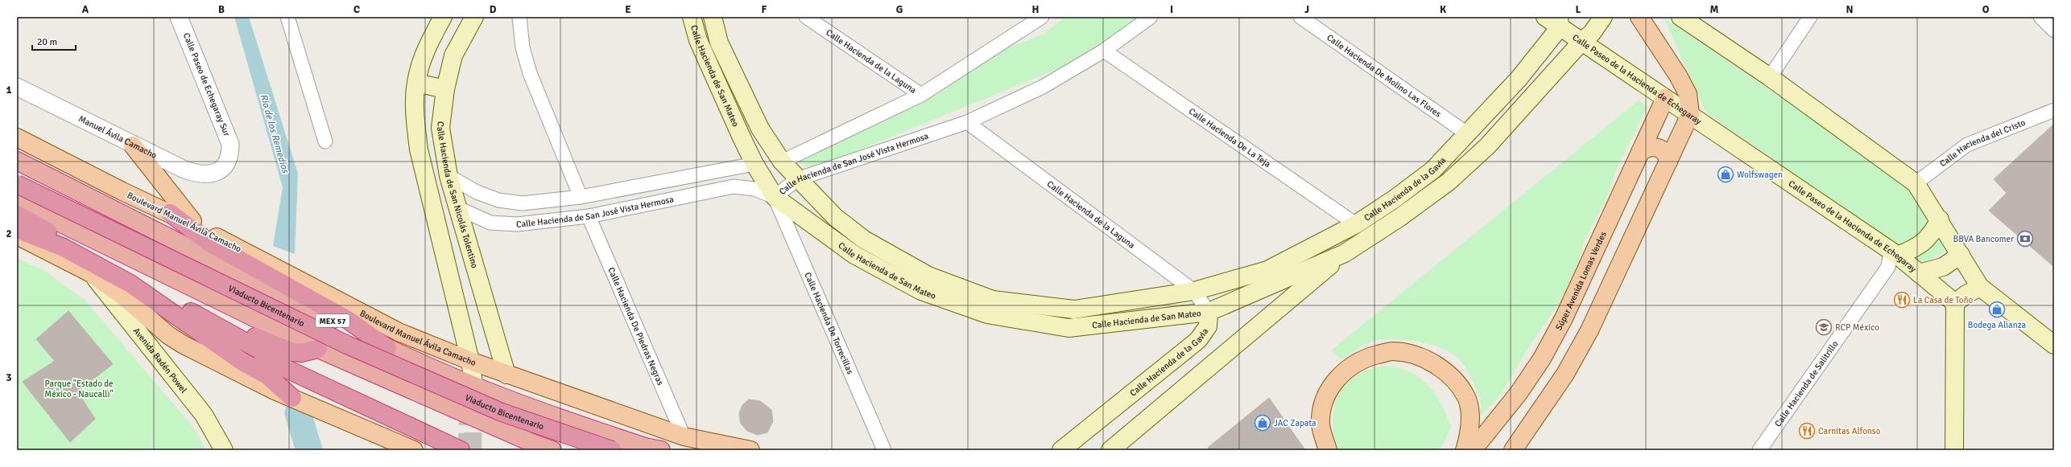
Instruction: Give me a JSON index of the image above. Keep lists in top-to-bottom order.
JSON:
{
  "streets": {
    "highway": ["Viaducto Bicentenario", "MEX 57"],
    "main road": [
      "Calle Hacienda de San Mateo",
      "Calle Paseo de la Hacienda de Echegaray",
      "Calle Hacienda de la Gavia",
      "Calle Hacienda de San Nicolás Tolentino",
      "Boulevard Manuel Ávila Camacho",
      "Súper Avenida Lomas Verdes",
      "Avenida Badén Powel"
    ],
    "street": [
      "Calle Hacienda de la Laguna",
      "Calle Hacienda De Molino Las Flores",
      "Calle Paseo de Echegaray Sur",
      "Manuel Ávila Camacho",
      "Calle Hacienda De La Teja",
      "Calle Hacienda del Cristo",
      "Calle Hacienda de San José Vista Hermosa",
      "Calle Hacienda De Torrecillas",
      "Calle Hacienda De Piedras Negras",
      "Calle Hacienda de Salitrillo"
    ]
  },
  "crossings": [
    ["Calle Hacienda de la Laguna", "Calle Hacienda de San Mateo"],
    ["Calle Hacienda de la Laguna", "Calle Hacienda de San José Vista Hermosa"],
    ["Calle Hacienda de la Laguna", "Calle Hacienda de la Gavia"],
    ["Calle Hacienda de San Mateo", "Calle Hacienda de San José Vista Hermosa"],
    ["Calle Hacienda de San Mateo", "Calle Hacienda de la Gavia"],
    ["Calle Hacienda de San Mateo", "Calle Hacienda De Torrecillas"],
    ["Calle Hacienda De Molino Las Flores", "Calle Hacienda de la Gavia"],
    ["Calle Paseo de la Hacienda de Echegaray", "Calle Hacienda de la Gavia"],
    ["Calle Paseo de la Hacienda de Echegaray", "Súper Avenida Lomas Verdes"],
    ["Calle Paseo de la Hacienda de Echegaray", "Calle Hacienda de Salitrillo"],
    ["Calle Paseo de Echegaray Sur", "Manuel Ávila Camacho"],
    ["Calle Hacienda De La Teja", "Calle Hacienda de San José Vista Hermosa"],
    ["Calle Hacienda De La Teja", "Calle Hacienda de la Gavia"],
    ["Calle Hacienda de San José Vista Hermosa", "Calle Hacienda de San Nicolás Tolentino"],
    ["Calle Hacienda de San José Vista Hermosa", "Calle Hacienda De Torrecillas"],
    ["Calle Hacienda de San José Vista Hermosa", "Calle Hacienda De Piedras Negras"],
    ["Calle Hacienda de San Nicolás Tolentino", "Boulevard Manuel Ávila Camacho"],
    ["Boulevard Manuel Ávila Camacho", "Calle Hacienda De Piedras Negras"]
  ],
  "water": ["Río de los Remedios"],
  "parks": ["Parque \"Estado de México - Naucalli\""],
  "places": {
    "shop": ["Wolfswagen", "Bodega Alianza", "JAC Zapata"],
    "bank": ["BBVA Bancomer"],
    "restaurant": ["La Casa de Toño", "Carnitas Alfonso"],
    "school or university": ["RCP México"]
  },
  "scale_bar": "20 m",
  "grid": {
    "columns": [
      "A",
      "B",
      "C",
      "D",
      "E",
      "F",
      "G",
      "H",
      "I",
      "J",
      "K",
      "L",
      "M",
      "N",
      "O"
    ],
    "rows": ["1", "2", "3"]
  }
}
